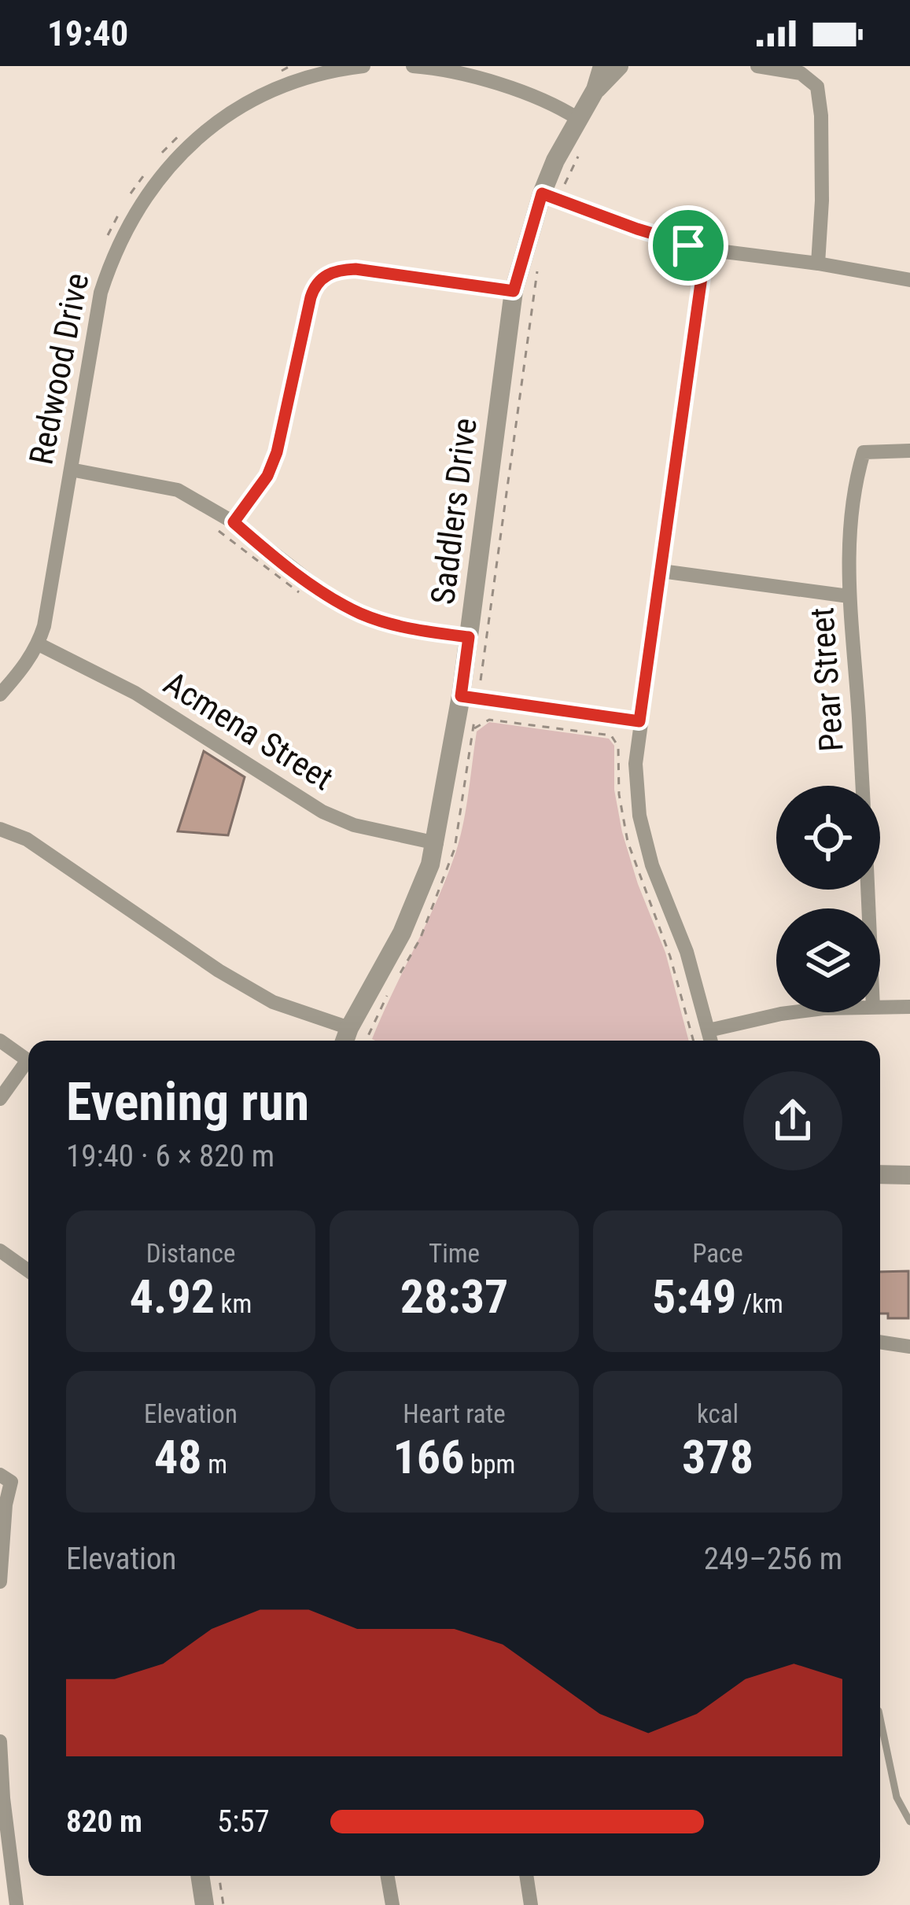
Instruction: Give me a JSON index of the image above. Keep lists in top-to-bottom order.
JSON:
{
  "streets": {
    "street": [
      "Redwood Drive",
      "Saddlers Drive",
      "Pear Street",
      "Acmena Street"
    ]
  },
  "crossings": [
    ["Redwood Drive", "Acmena Street"],
    ["Saddlers Drive", "Acmena Street"]
  ],
  "page": {
    "status": "19:40",
    "heading": ["Evening run", "19:40 · 6 × 820 m"],
    "stats": [
      ["Distance", "4.92 km"],
      ["Time", "28:37"],
      ["Pace", "5:49 /km"],
      ["Elevation", "48 m"],
      ["Heart rate", "166 bpm"],
      ["kcal", "378"]
    ],
    "chart": ["Elevation", "249–256 m"],
    "list": [
      {
        "name": "820 m",
        "note": "5:57"
      }
    ]
  }
}
